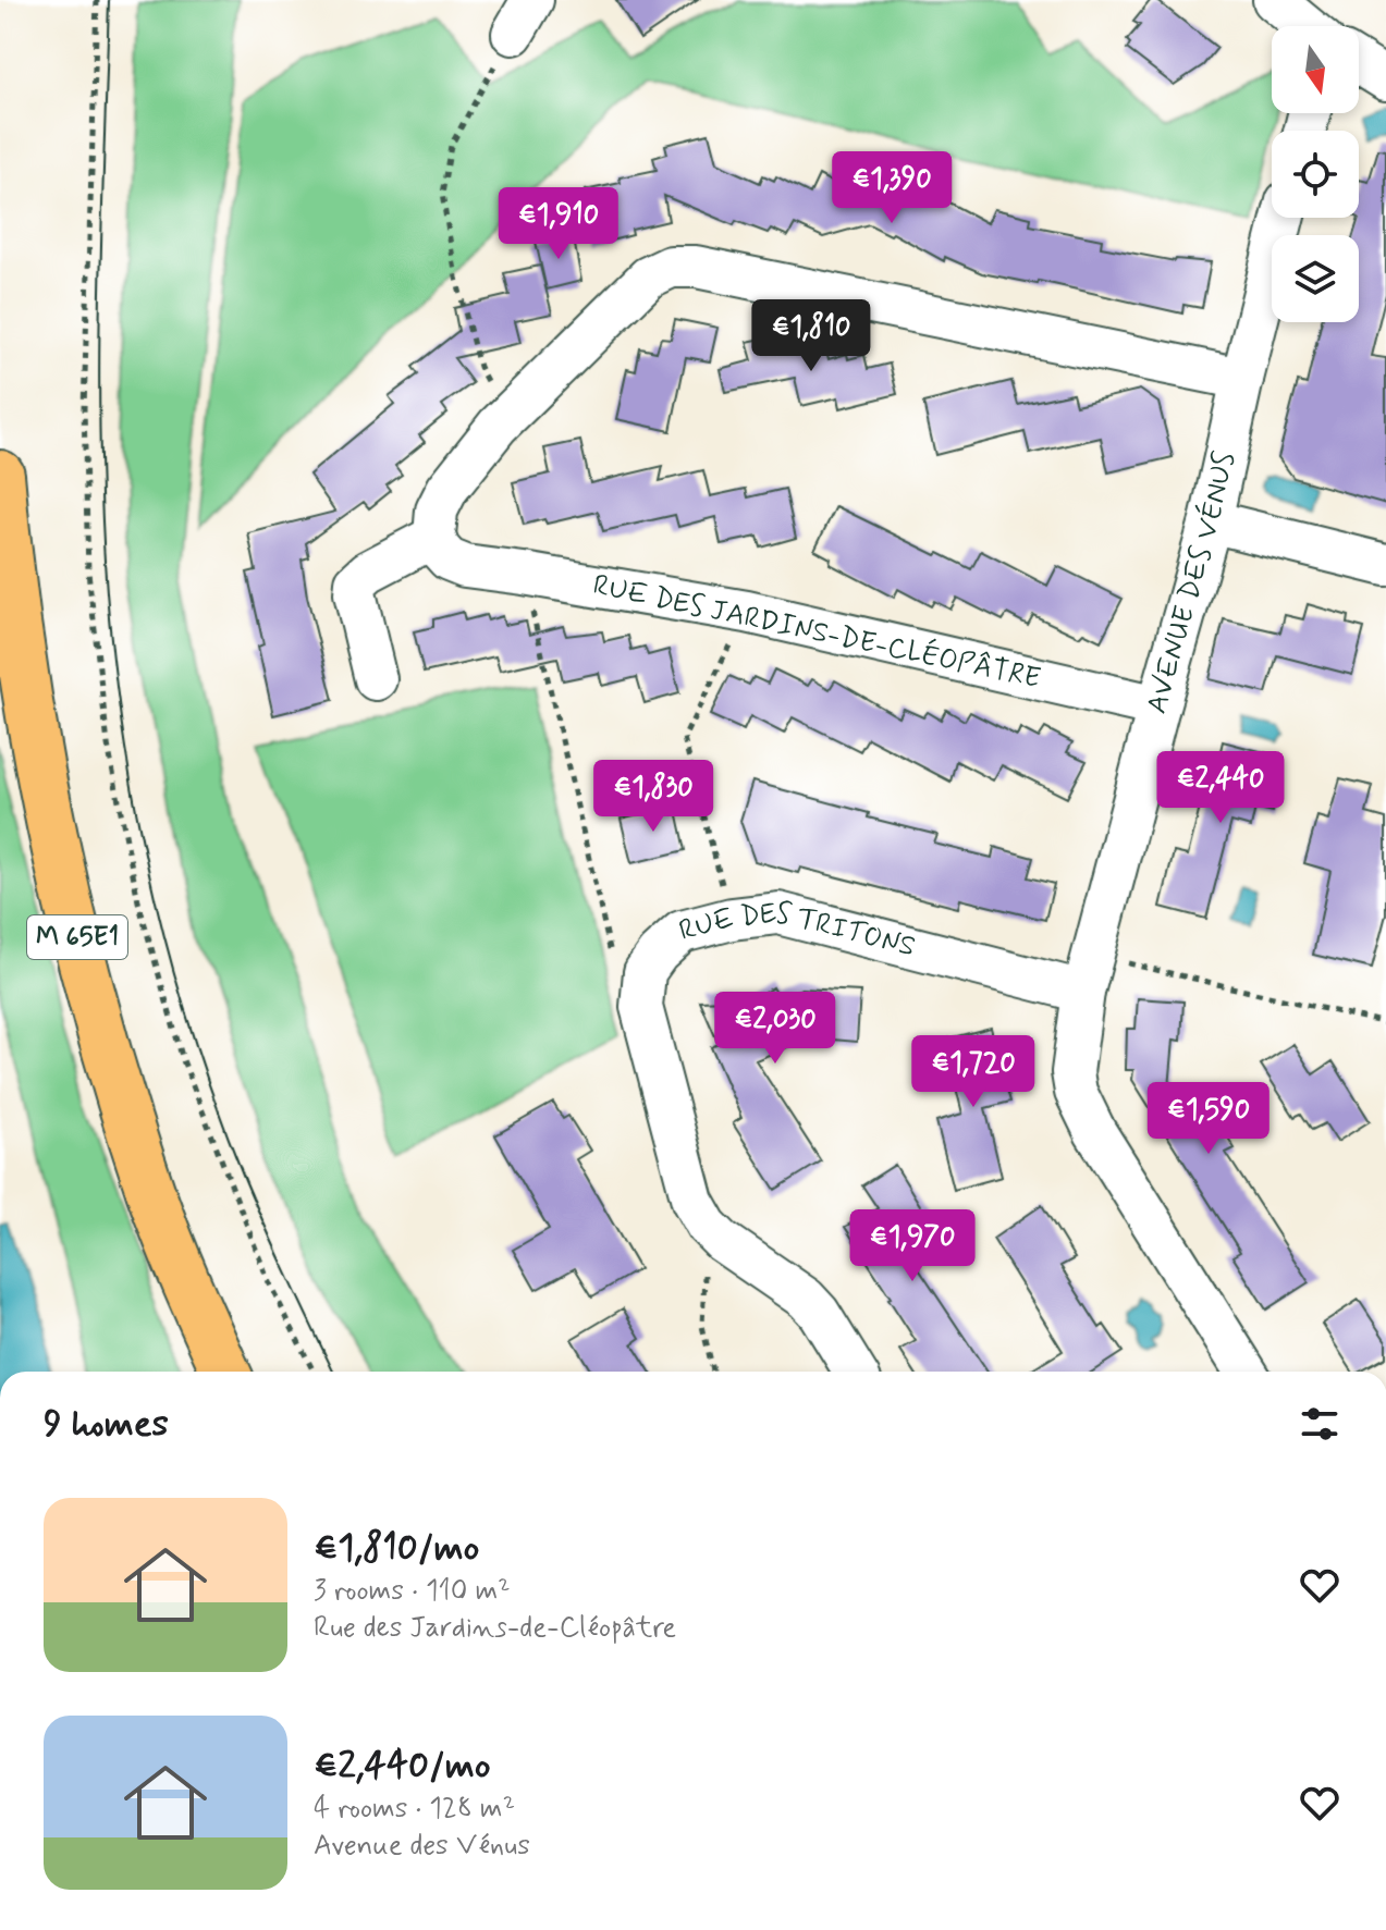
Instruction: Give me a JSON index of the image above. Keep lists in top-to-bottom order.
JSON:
{
  "streets": {
    "main road": ["M 65E1"],
    "street": ["AVENUE DES VÉNUS", "RUE DES JARDINS-DE-CLÉOPÂTRE", "RUE DES TRITONS"]
  },
  "crossings": [
    ["AVENUE DES VÉNUS", "RUE DES JARDINS-DE-CLÉOPÂTRE"],
    ["AVENUE DES VÉNUS", "RUE DES TRITONS"]
  ],
  "north": "bottom",
  "page": {
    "price": [
      "€1,390",
      "€1,910",
      "€1,810",
      "€2,440",
      "€1,830",
      "€2,030",
      "€1,720",
      "€1,590",
      "€1,970"
    ],
    "heading": "9 homes",
    "list": [
      {
        "name": "€1,810/mo",
        "note": "3 rooms · 110 m² · Rue des Jardins-de-Cléopâtre"
      },
      {
        "name": "€2,440/mo",
        "note": "4 rooms · 128 m² · Avenue des Vénus"
      }
    ]
  }
}
